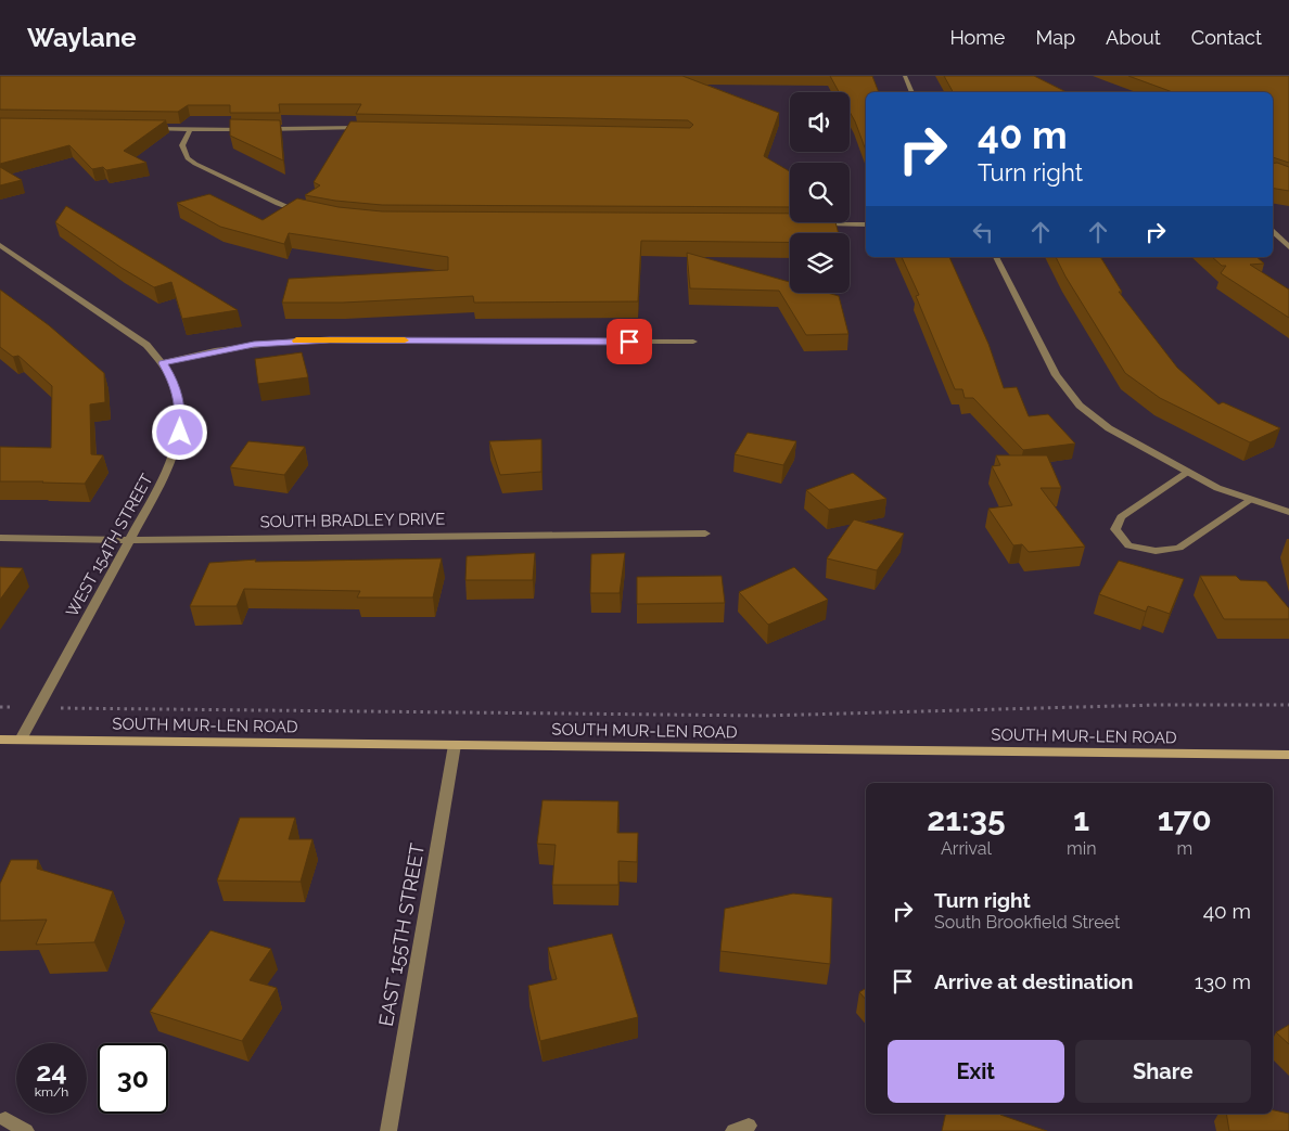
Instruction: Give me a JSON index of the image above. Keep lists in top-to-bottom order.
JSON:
{
  "streets": {
    "main road": ["SOUTH MUR-LEN ROAD"],
    "street": ["SOUTH BRADLEY DRIVE", "WEST 154TH STREET", "EAST 155TH STREET"]
  },
  "crossings": [
    ["SOUTH BRADLEY DRIVE", "WEST 154TH STREET"],
    ["WEST 154TH STREET", "SOUTH MUR-LEN ROAD"],
    ["SOUTH MUR-LEN ROAD", "EAST 155TH STREET"]
  ],
  "page": {
    "header": "Waylane",
    "nav": [
      "Home",
      "Map",
      "About",
      "Contact"
    ],
    "turn": ["40 m", "Turn right"],
    "eta": [
      "21:35",
      "Arrival",
      "1",
      "min",
      "170",
      "m"
    ],
    "list": [
      {
        "name": "Turn right",
        "note": "South Brookfield Street",
        "value": "40 m"
      },
      {
        "name": "Arrive at destination",
        "value": "130 m"
      }
    ],
    "buttons": ["Exit", "Share"],
    "speed": "24 km/h",
    "limit": "30"
  }
}
